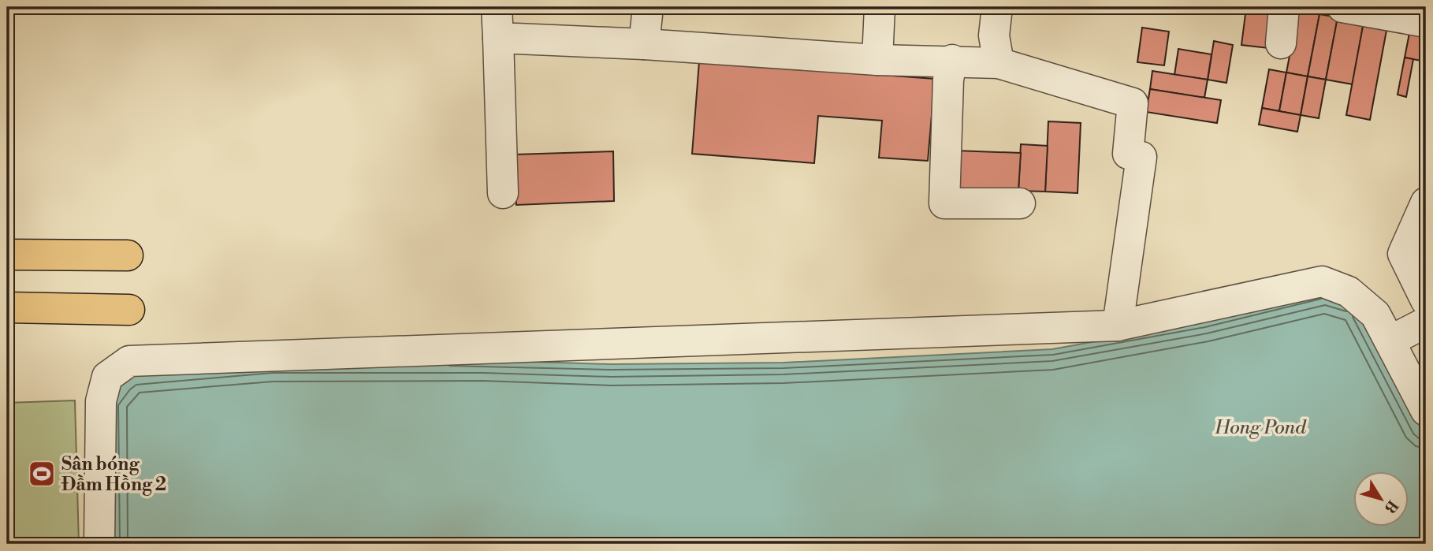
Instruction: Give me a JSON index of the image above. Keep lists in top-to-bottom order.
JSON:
{
  "water": ["Hong Pond"],
  "places": {
    "sports": ["Sân bóng Đầm Hồng 2"]
  },
  "north": "bottom right"
}
